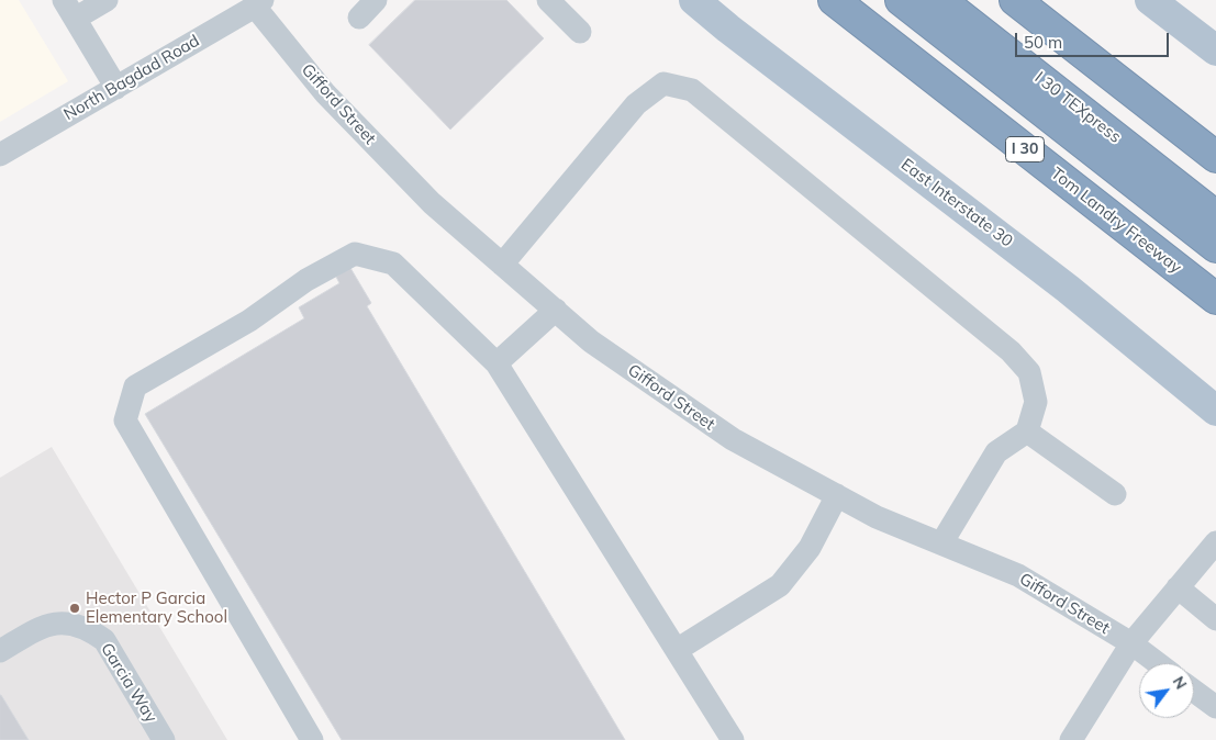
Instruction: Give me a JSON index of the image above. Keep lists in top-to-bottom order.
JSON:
{
  "streets": {
    "highway": ["I 30 TEXpress", "I 30", "Tom Landry Freeway"],
    "main road": ["East Interstate 30"],
    "street": ["North Bagdad Road", "Gifford Street", "Garcia Way"]
  },
  "crossings": [
    ["North Bagdad Road", "Gifford Street"]
  ],
  "places": ["Hector P Garcia Elementary School"],
  "scale_bar": "50 m",
  "north": "top right"
}
